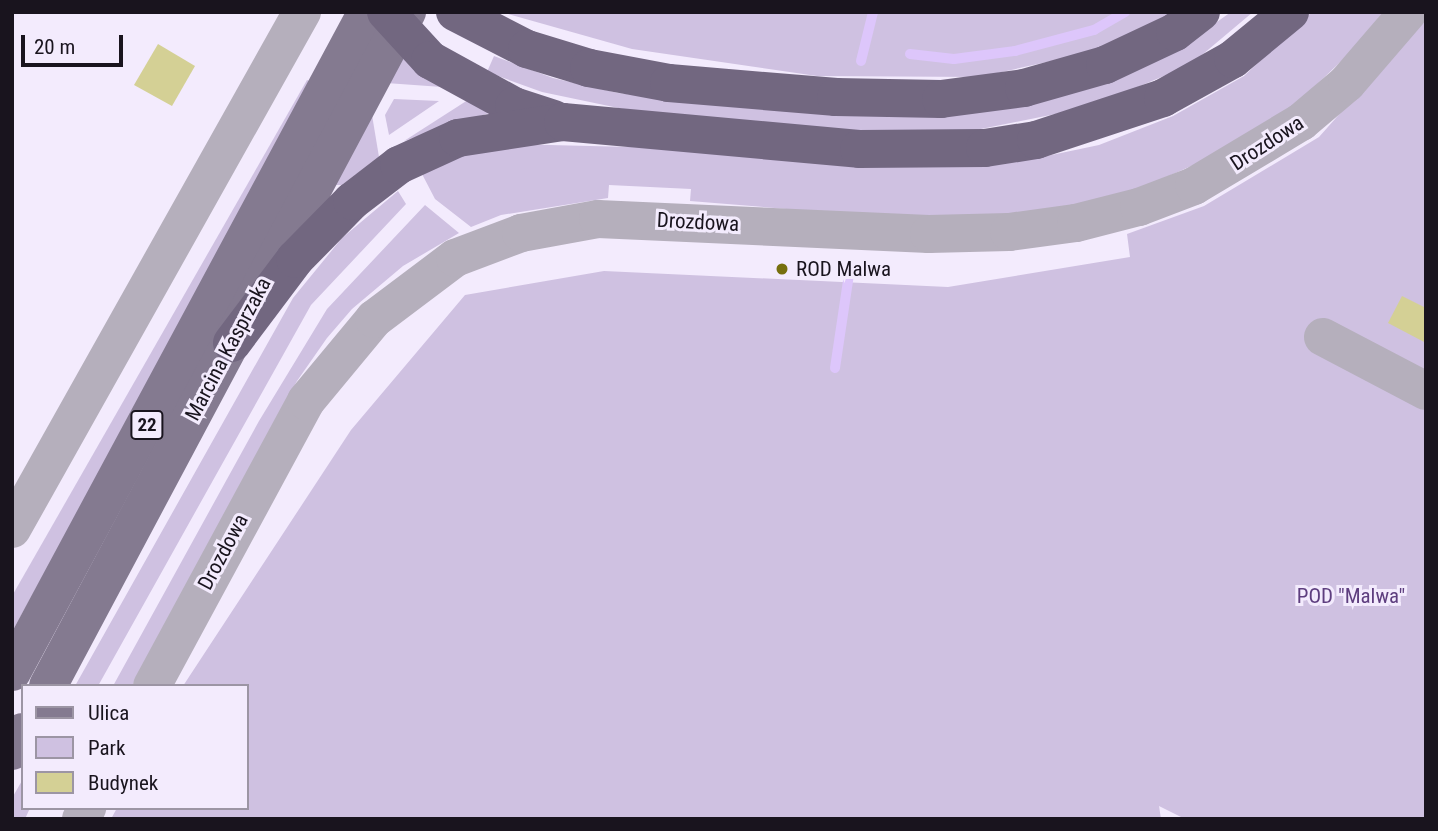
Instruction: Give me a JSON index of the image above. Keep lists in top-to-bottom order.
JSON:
{
  "streets": {
    "main road": ["Marcina Kasprzaka", "22"],
    "street": ["Drozdowa"]
  },
  "parks": ["POD \"Malwa\""],
  "places": ["ROD Malwa"],
  "legend": ["Ulica", "Park", "Budynek"],
  "scale_bar": "20 m"
}
